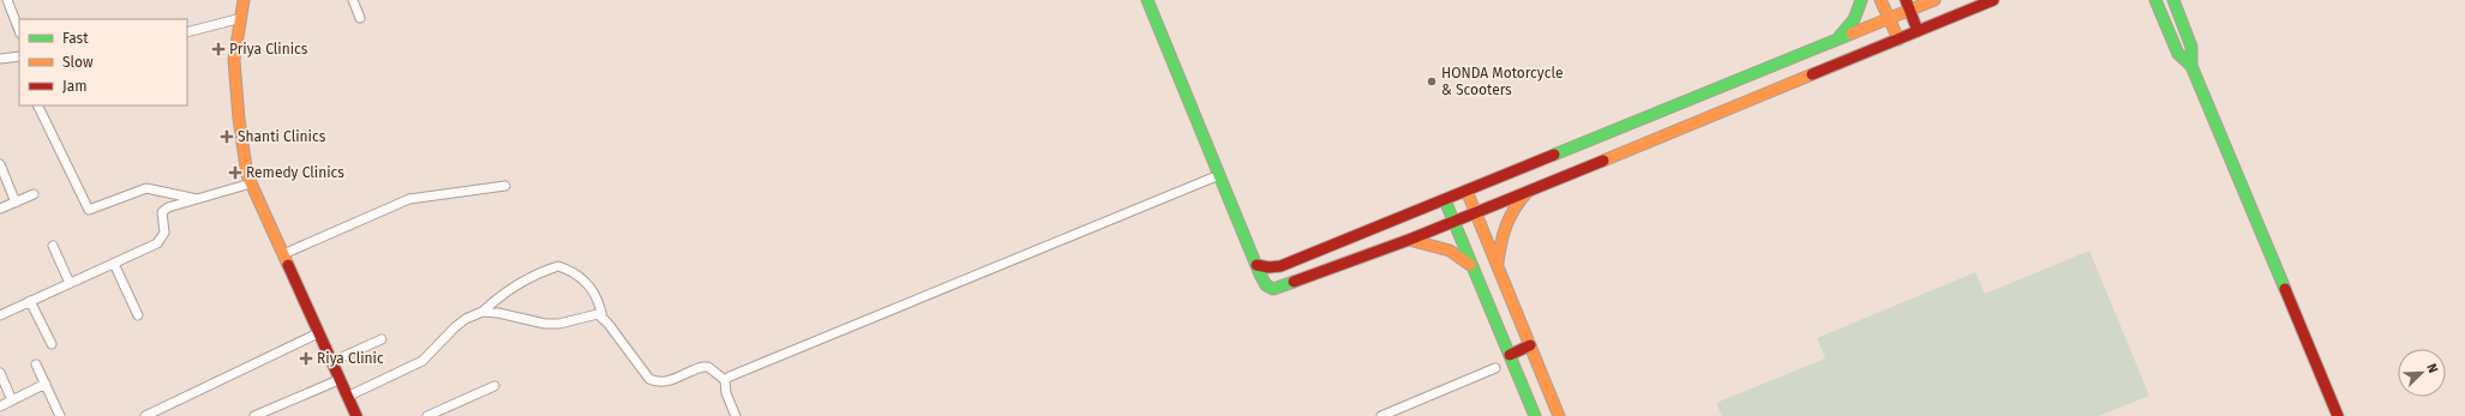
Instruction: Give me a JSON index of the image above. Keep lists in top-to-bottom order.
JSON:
{
  "places": {
    "health": [
      "Priya Clinics",
      "Shanti Clinics",
      "Remedy Clinics",
      "Riya Clinic"
    ],
    "other": ["HONDA Motorcycle & Scooters"]
  },
  "legend": ["Fast", "Slow", "Jam"],
  "north": "top right"
}
